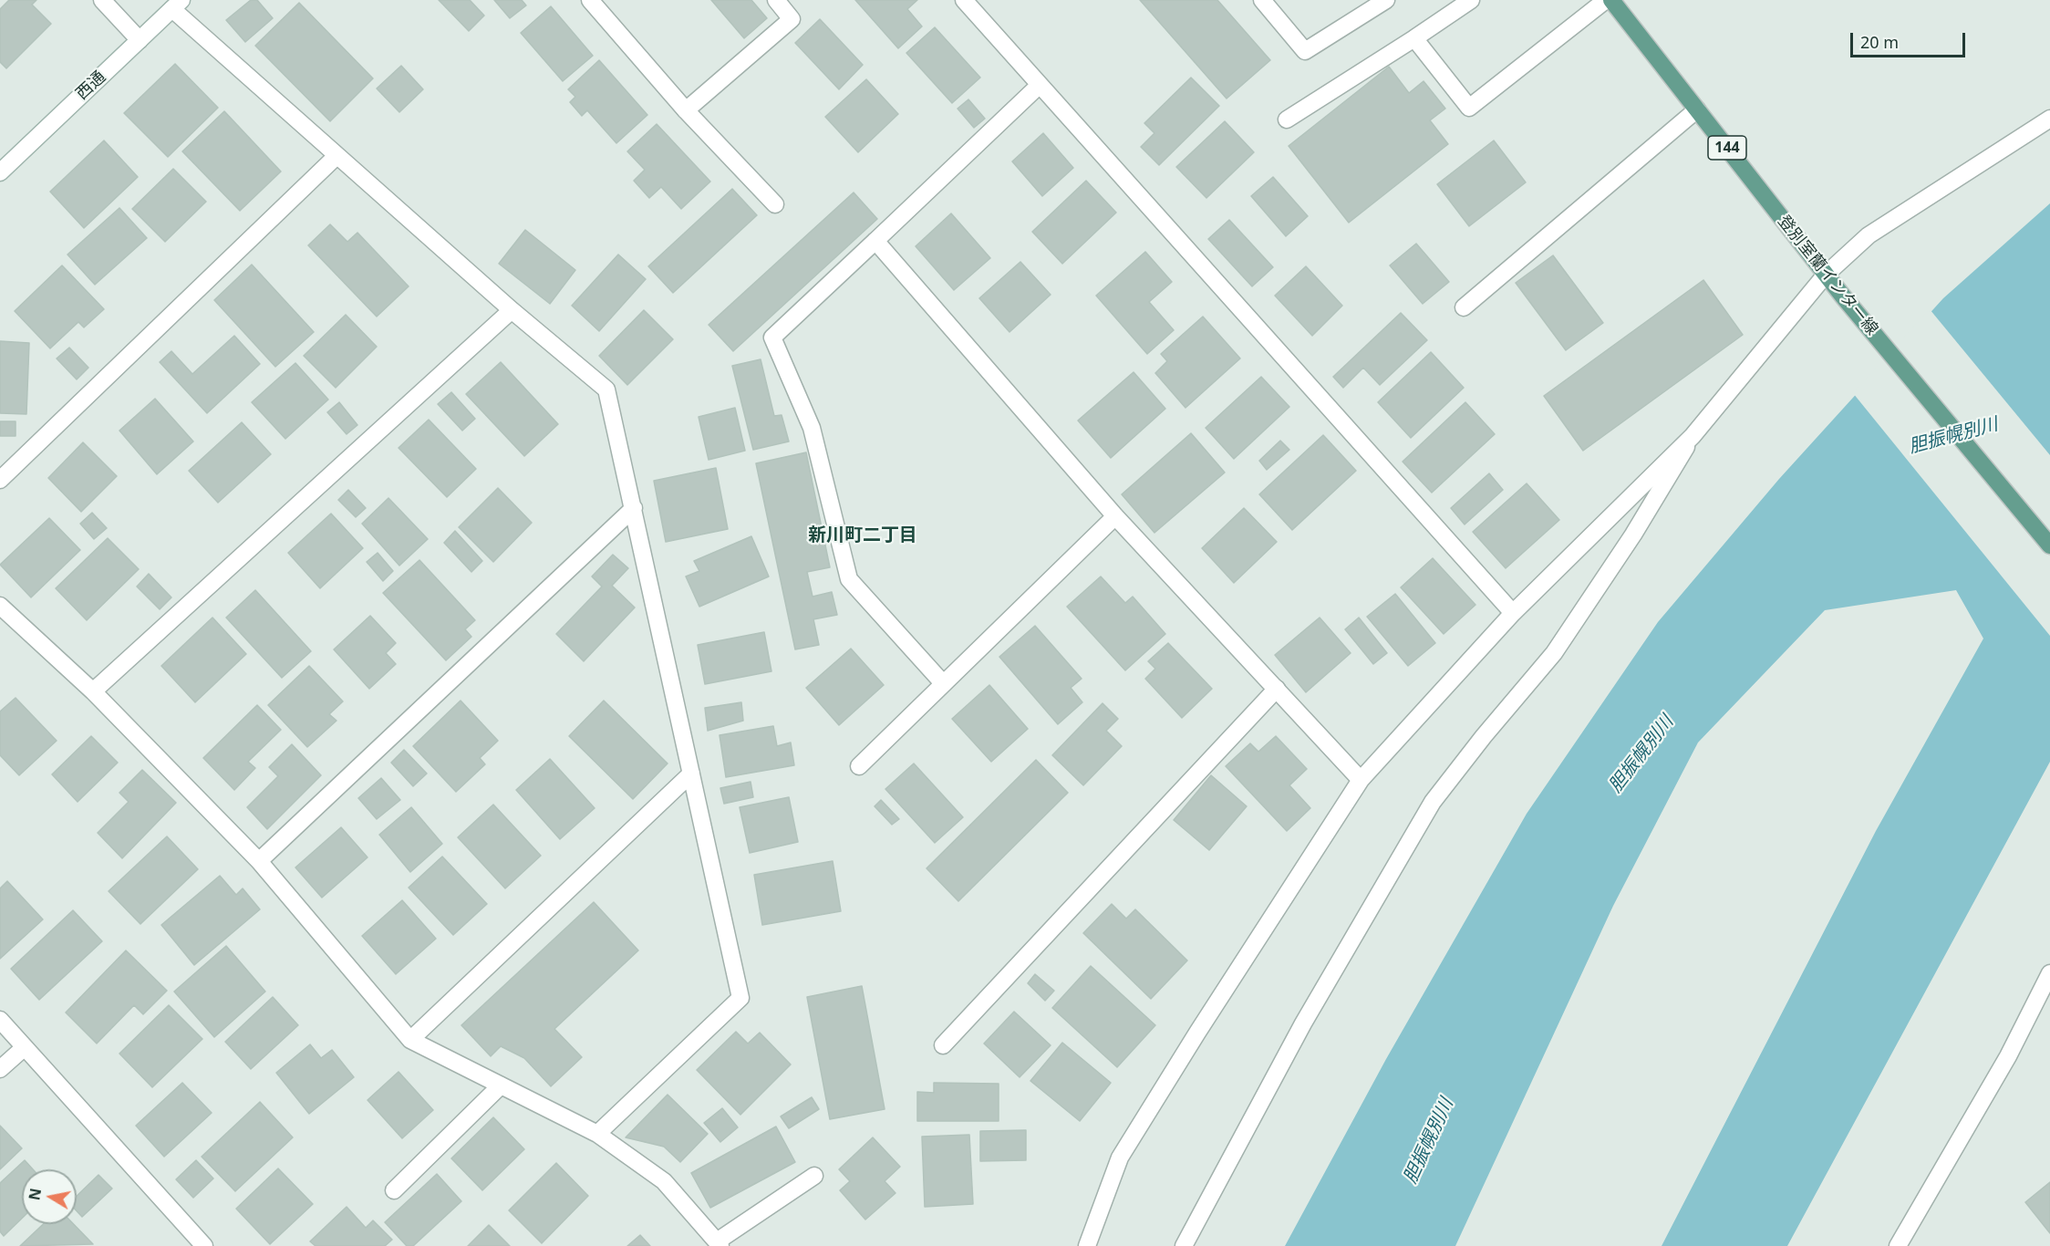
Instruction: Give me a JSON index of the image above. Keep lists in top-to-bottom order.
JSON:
{
  "streets": {
    "main road": ["144", "登別室蘭インター線"],
    "street": ["西通"]
  },
  "districts": ["新川町二丁目"],
  "water": ["胆振幌別川"],
  "scale_bar": "20 m",
  "north": "left"
}
